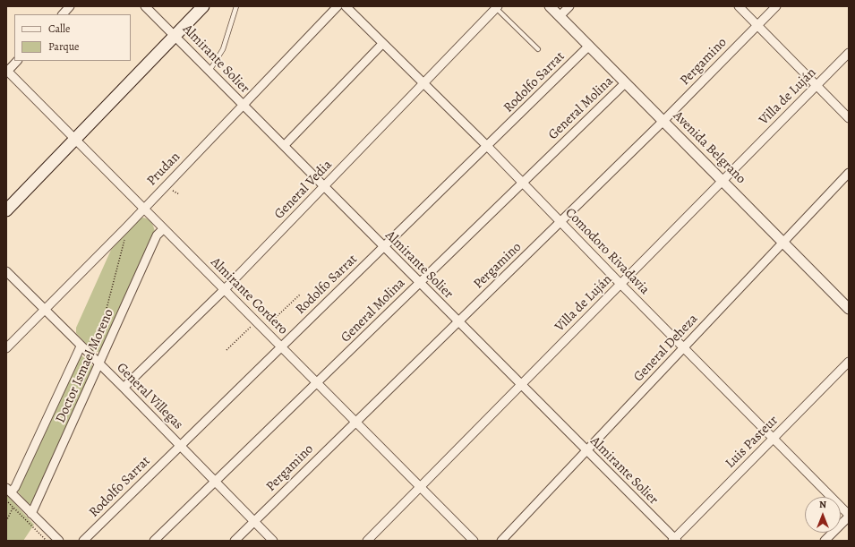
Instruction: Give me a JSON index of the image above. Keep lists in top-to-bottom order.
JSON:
{
  "streets": {
    "street": [
      "Almirante Solier",
      "Pergamino",
      "Rodolfo Sarrat",
      "Villa de Luján",
      "General Molina",
      "Avenida Belgrano",
      "Prudan",
      "General Vedia",
      "Comodoro Rivadavia",
      "Almirante Cordero",
      "General Deheza",
      "Doctor Ismael Moreno",
      "General Villegas",
      "Luis Pasteur"
    ]
  },
  "crossings": [
    ["Almirante Solier", "Pergamino"],
    ["Almirante Solier", "Rodolfo Sarrat"],
    ["Almirante Solier", "Villa de Luján"],
    ["Almirante Solier", "General Molina"],
    ["Almirante Solier", "Prudan"],
    ["Almirante Solier", "General Vedia"],
    ["Almirante Solier", "General Deheza"],
    ["Almirante Solier", "Luis Pasteur"],
    ["Pergamino", "Avenida Belgrano"],
    ["Pergamino", "Comodoro Rivadavia"],
    ["Pergamino", "Almirante Cordero"],
    ["Pergamino", "General Villegas"],
    ["Rodolfo Sarrat", "Avenida Belgrano"],
    ["Rodolfo Sarrat", "Comodoro Rivadavia"],
    ["Rodolfo Sarrat", "Almirante Cordero"],
    ["Rodolfo Sarrat", "General Villegas"],
    ["Villa de Luján", "Avenida Belgrano"],
    ["Villa de Luján", "Comodoro Rivadavia"],
    ["Villa de Luján", "Almirante Cordero"],
    ["General Molina", "Avenida Belgrano"],
    ["General Molina", "Comodoro Rivadavia"],
    ["General Molina", "Almirante Cordero"],
    ["General Molina", "General Villegas"],
    ["Avenida Belgrano", "General Deheza"],
    ["Prudan", "Almirante Cordero"],
    ["Prudan", "General Villegas"],
    ["General Vedia", "Comodoro Rivadavia"],
    ["General Vedia", "Almirante Cordero"],
    ["General Vedia", "General Villegas"],
    ["Comodoro Rivadavia", "General Deheza"],
    ["Comodoro Rivadavia", "Luis Pasteur"],
    ["Almirante Cordero", "Doctor Ismael Moreno"],
    ["Doctor Ismael Moreno", "General Villegas"]
  ],
  "legend": ["Calle", "Parque"],
  "north": "top"
}
